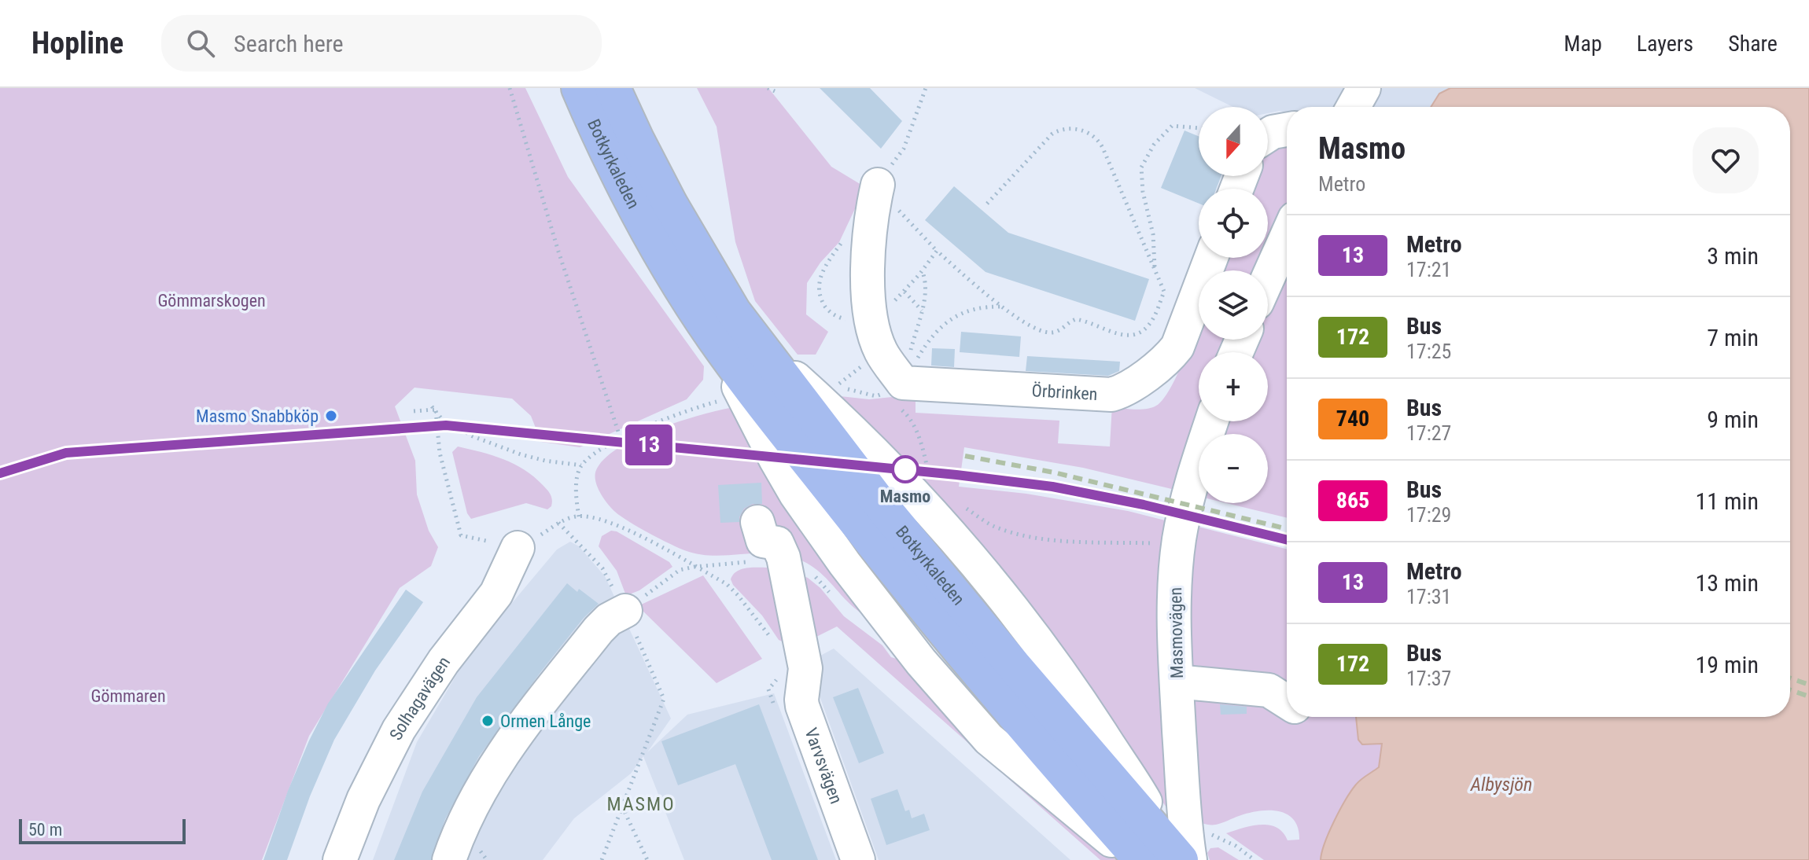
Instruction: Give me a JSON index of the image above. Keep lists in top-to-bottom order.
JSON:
{
  "streets": {
    "main road": ["Botkyrkaleden"],
    "street": [
      "Örbrinken",
      "Masmovägen",
      "Solhagavägen",
      "Varvsvägen"
    ]
  },
  "crossings": [
    ["Botkyrkaleden", "Masmovägen"]
  ],
  "districts": ["MASMO"],
  "water": ["Albysjön"],
  "parks": ["Gömmarskogen", "Gömmaren"],
  "places": ["Masmo Snabbköp", "Masmo", "Ormen Långe"],
  "lines": ["metro line 13"],
  "scale_bar": "50 m",
  "north": "bottom",
  "page": {
    "header": "Hopline",
    "search": "Search here",
    "nav": ["Map", "Layers", "Share"],
    "on_map": "13",
    "map_buttons": ["+", "−"],
    "heading": ["Masmo", "Metro"],
    "list": [
      {
        "mark": "13",
        "name": "Metro",
        "note": "17:21",
        "value": "3 min"
      },
      {
        "mark": "172",
        "name": "Bus",
        "note": "17:25",
        "value": "7 min"
      },
      {
        "mark": "740",
        "name": "Bus",
        "note": "17:27",
        "value": "9 min"
      },
      {
        "mark": "865",
        "name": "Bus",
        "note": "17:29",
        "value": "11 min"
      },
      {
        "mark": "13",
        "name": "Metro",
        "note": "17:31",
        "value": "13 min"
      },
      {
        "mark": "172",
        "name": "Bus",
        "note": "17:37",
        "value": "19 min"
      }
    ],
    "scale": "50 m"
  }
}
